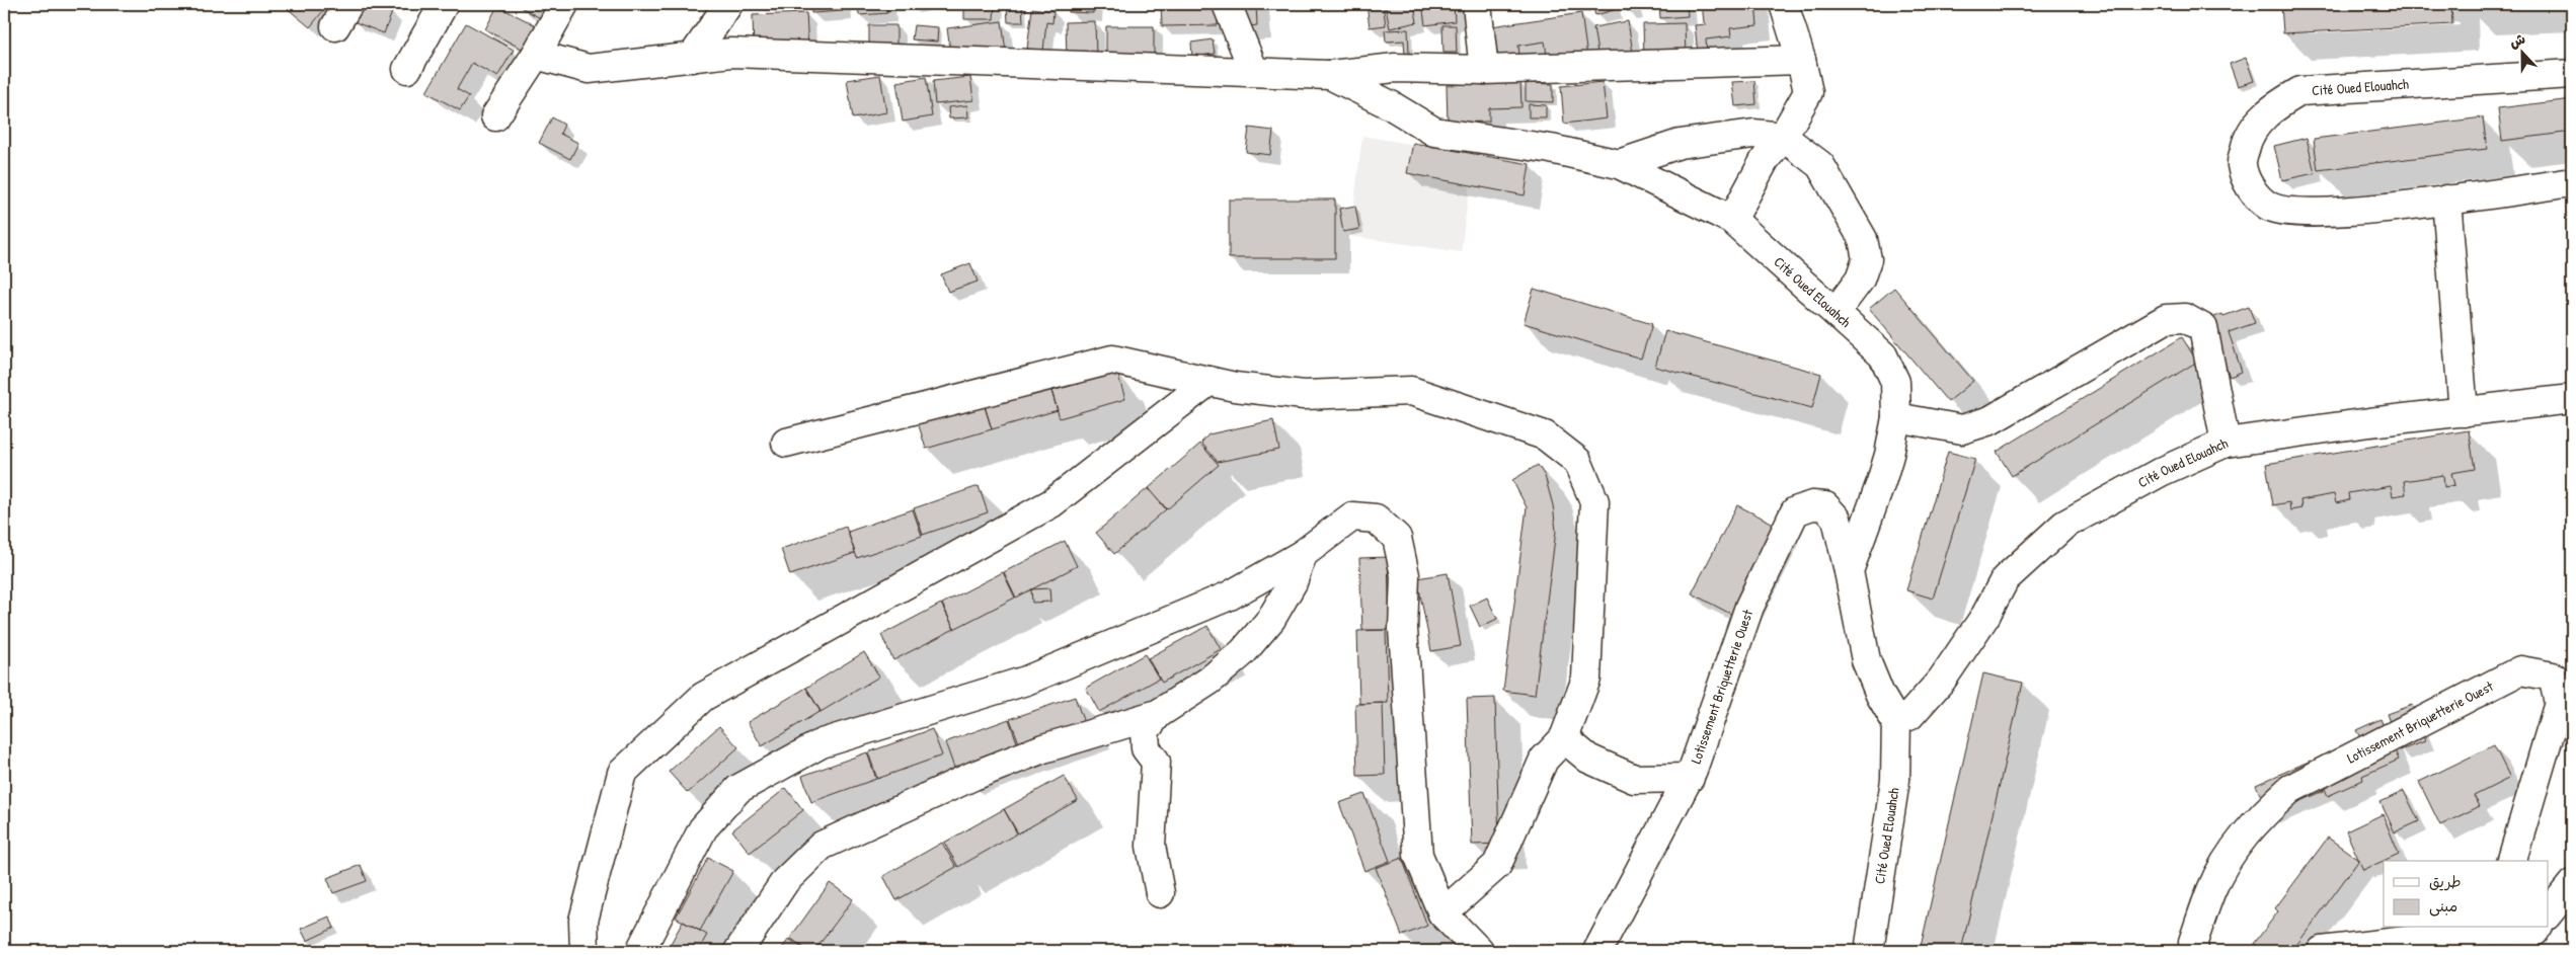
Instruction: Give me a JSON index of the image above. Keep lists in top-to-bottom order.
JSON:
{
  "streets": {
    "street": ["Cité Oued Elouahch", "Lotissement Briquetterie Ouest"]
  },
  "crossings": [
    ["Cité Oued Elouahch", "Lotissement Briquetterie Ouest"]
  ],
  "legend": ["طريق", "مبنى"],
  "north": "top"
}
